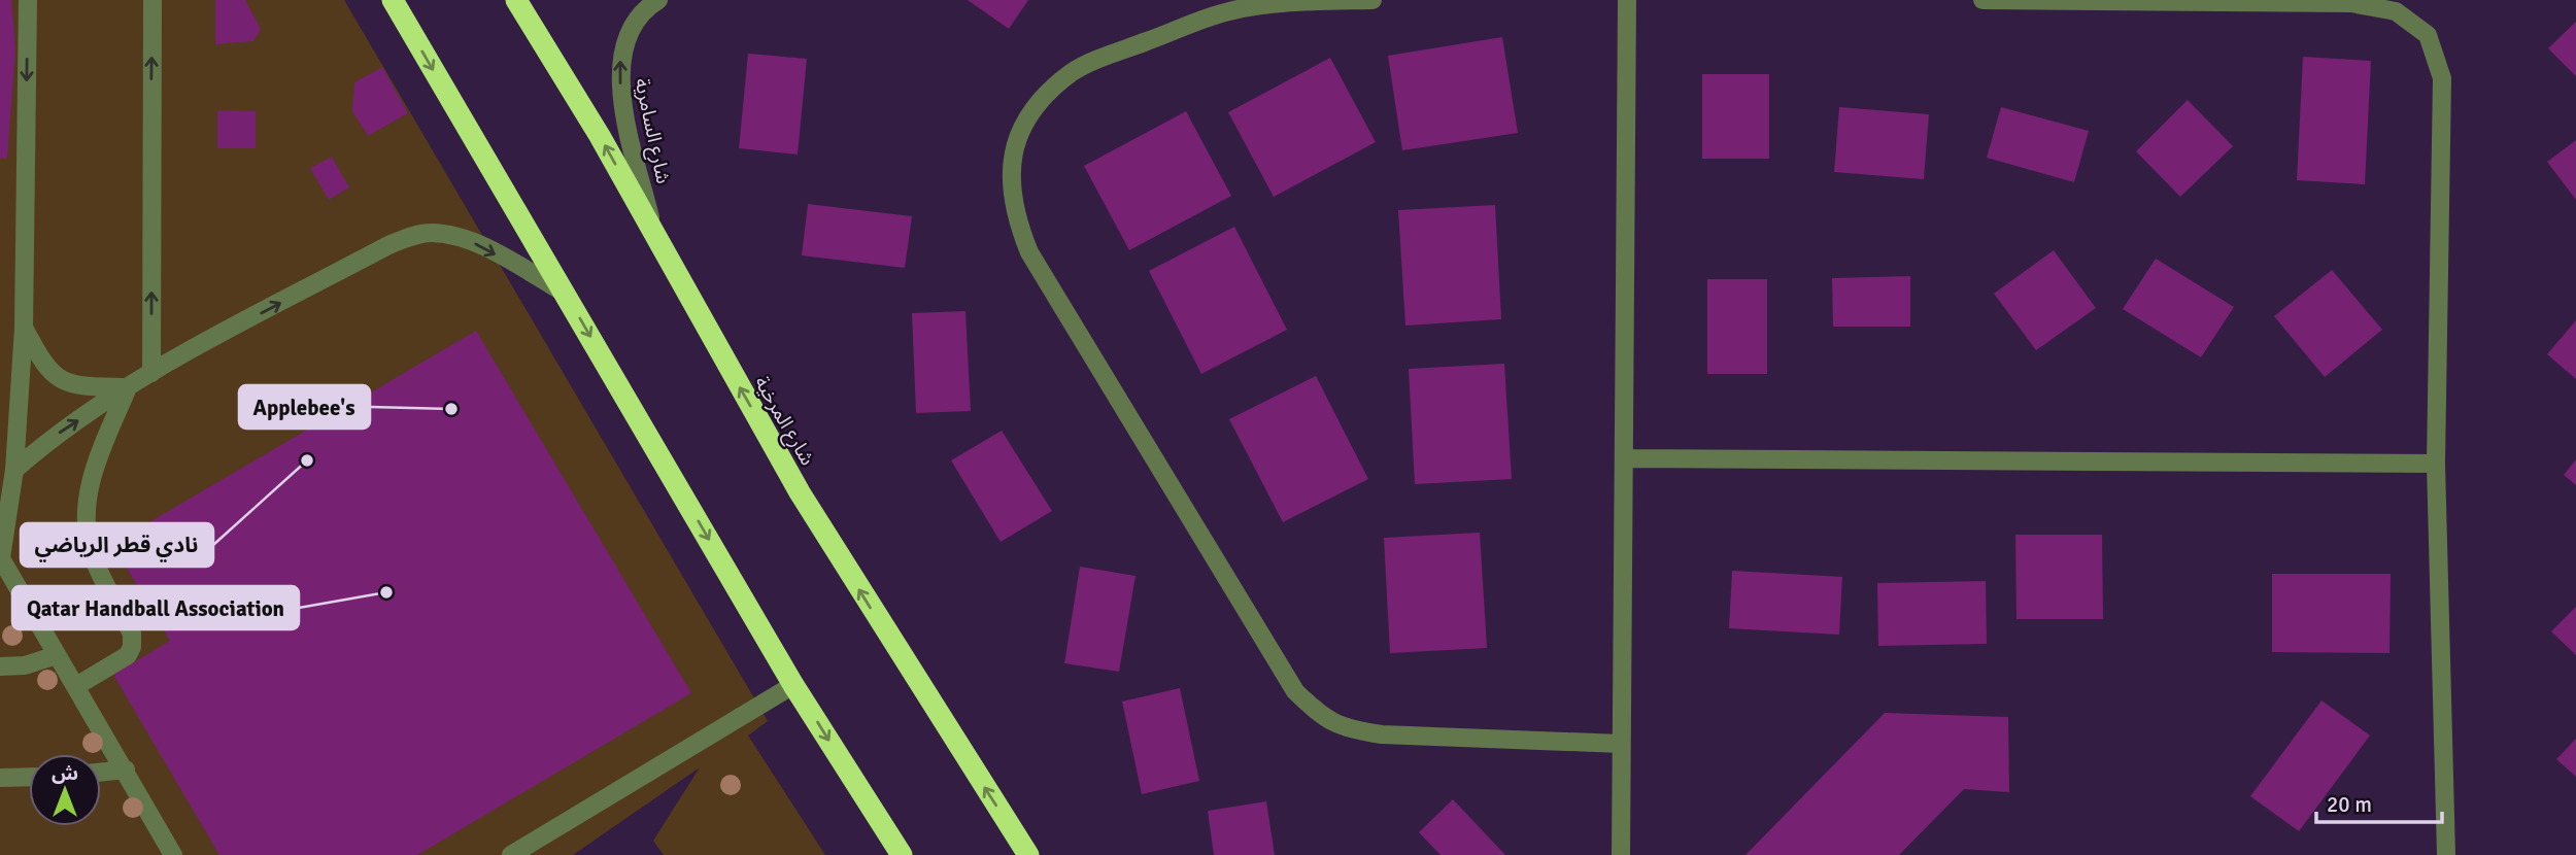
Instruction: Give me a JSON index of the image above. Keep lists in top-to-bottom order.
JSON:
{
  "streets": {
    "highway": ["شارع المرخية"],
    "street": ["شارع السامرية"]
  },
  "crossings": [
    ["شارع السامرية", "شارع المرخية"]
  ],
  "one_way": ["شارع السامرية"],
  "places": ["Applebee's", "نادي قطر الرياضي", "Qatar Handball Association"],
  "scale_bar": "20 m",
  "north": "top"
}
